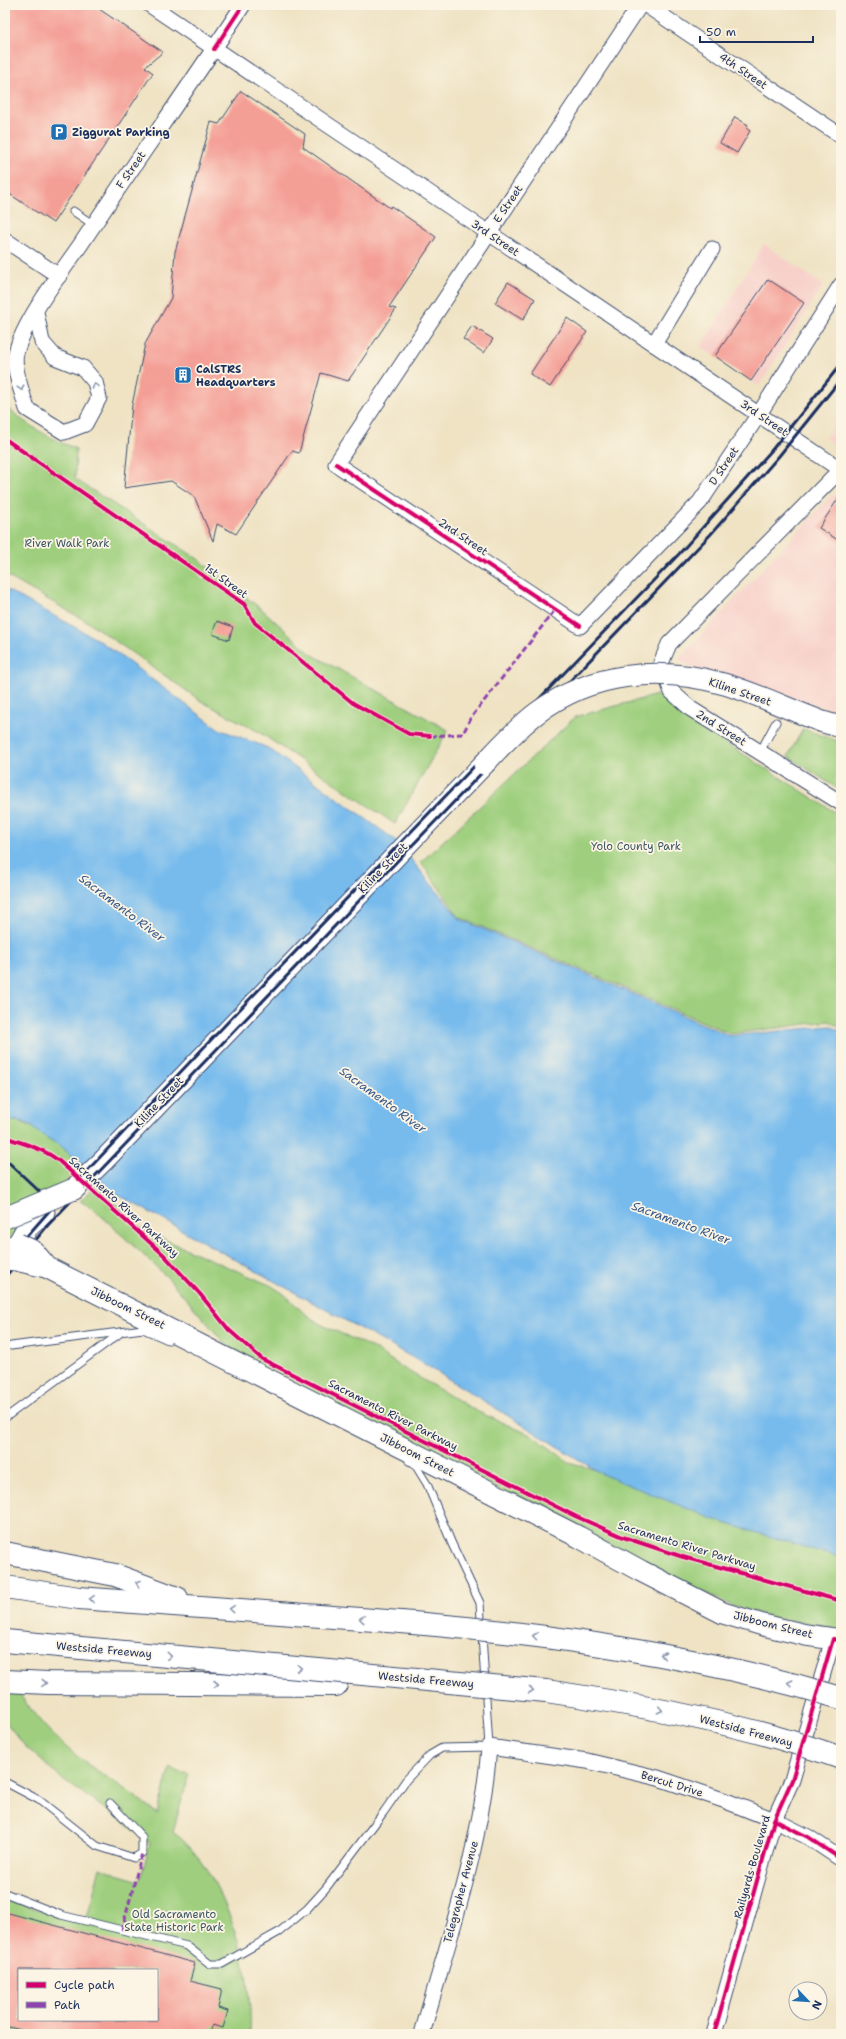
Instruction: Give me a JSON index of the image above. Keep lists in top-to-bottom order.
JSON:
{
  "streets": {
    "highway": ["Westside Freeway"],
    "main road": ["Kiline Street", "Jibboom Street"],
    "street": [
      "4th Street",
      "F Street",
      "E Street",
      "3rd Street",
      "D Street",
      "2nd Street",
      "Bercut Drive",
      "Railyards Boulevard",
      "Telegrapher Avenue"
    ],
    "cycle path": ["1st Street", "Sacramento River Parkway"]
  },
  "crossings": [
    ["F Street", "3rd Street"],
    ["E Street", "3rd Street"],
    ["E Street", "2nd Street"],
    ["3rd Street", "D Street"],
    ["3rd Street", "2nd Street"],
    ["D Street", "2nd Street"],
    ["Kiline Street", "Jibboom Street"],
    ["Jibboom Street", "Railyards Boulevard"],
    ["Bercut Drive", "Railyards Boulevard"],
    ["Bercut Drive", "Telegrapher Avenue"]
  ],
  "water": ["Sacramento River"],
  "parks": ["River Walk Park", "Yolo County Park", "Old Sacramento State Historic Park"],
  "places": {
    "parking": ["Ziggurat Parking"],
    "building": ["CalSTRS Headquarters"]
  },
  "legend": ["Cycle path", "Path"],
  "scale_bar": "50 m",
  "north": "bottom right"
}
